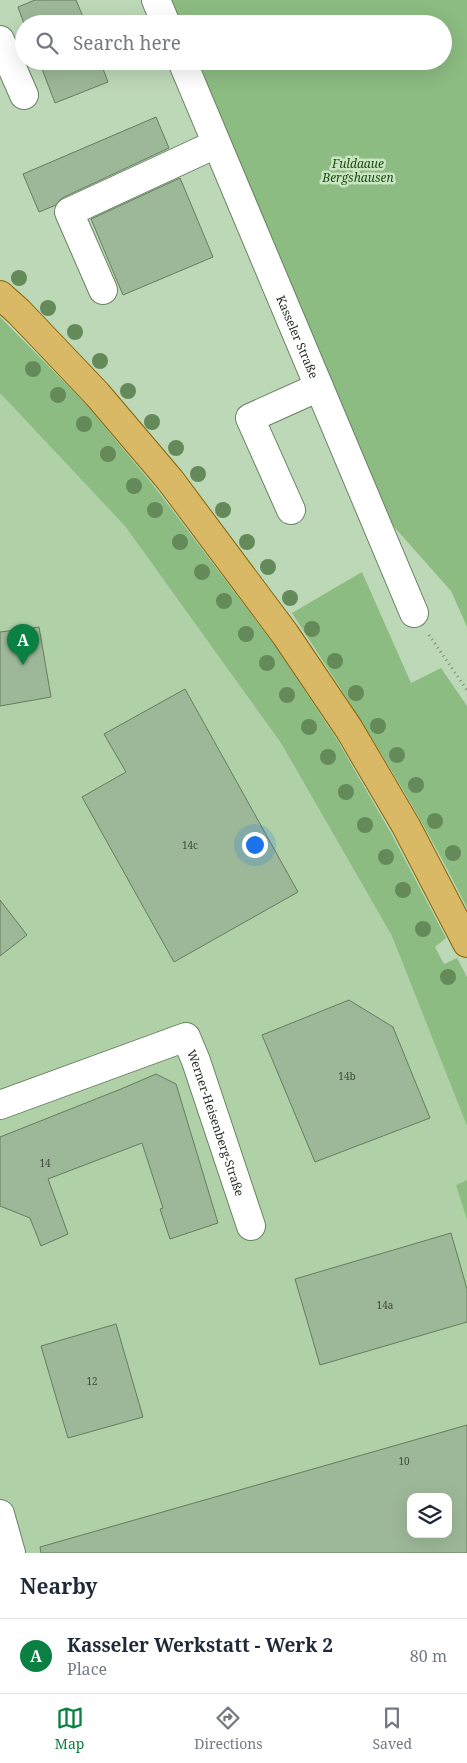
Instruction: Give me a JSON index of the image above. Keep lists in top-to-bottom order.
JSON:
{
  "streets": {
    "street": ["Kasseler Straße", "Werner-Heisenberg-Straße"]
  },
  "parks": ["Fuldaaue Bergshausen"],
  "house_numbers": [
    "14c",
    "14b",
    "14",
    "14a",
    "12",
    "10"
  ],
  "page": {
    "search": "Search here",
    "pins": "A",
    "heading": "Nearby",
    "list": [
      {
        "mark": "A",
        "name": "Kasseler Werkstatt - Werk 2",
        "note": "Place",
        "value": "80 m"
      }
    ],
    "nav": ["Map", "Directions", "Saved"]
  }
}
